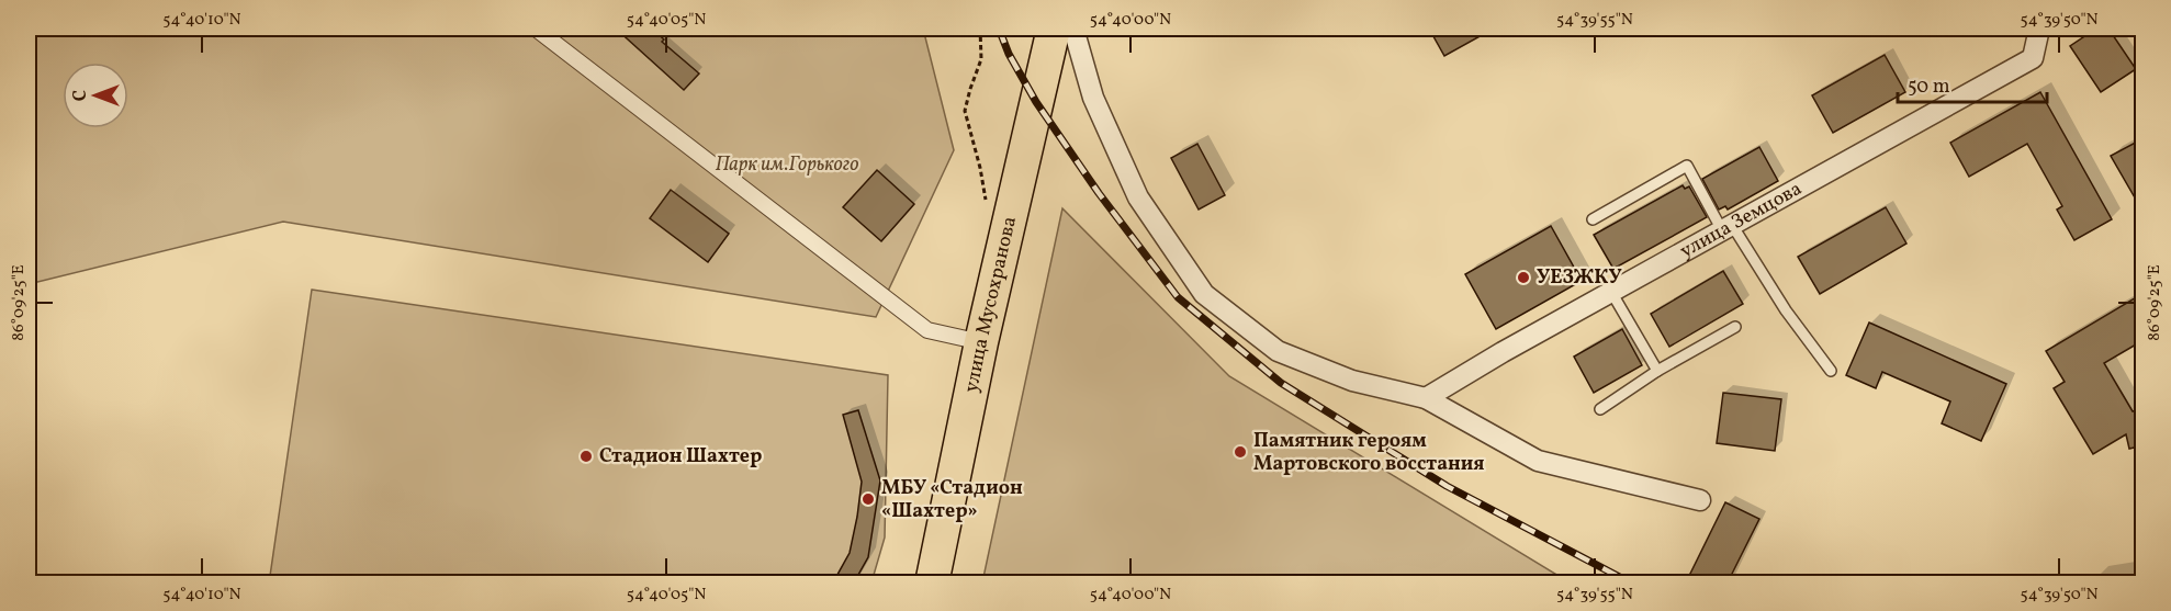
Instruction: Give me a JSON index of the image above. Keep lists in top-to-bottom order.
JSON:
{
  "streets": {
    "main road": ["улица Мусохранова"],
    "street": ["улица Земцова"]
  },
  "parks": ["Парк им.Горького"],
  "places": [
    "УЕЗЖКУ",
    "Памятник героям Мартовского восстания",
    "Стадион Шахтер",
    "МБУ «Стадион «Шахтер»"
  ],
  "scale_bar": "50 m",
  "north": "left",
  "coordinates": [
    "54°40'10\"N",
    "54°40'05\"N",
    "54°40'00\"N",
    "54°39'55\"N",
    "54°39'50\"N",
    "86°09'25\"E"
  ]
}
